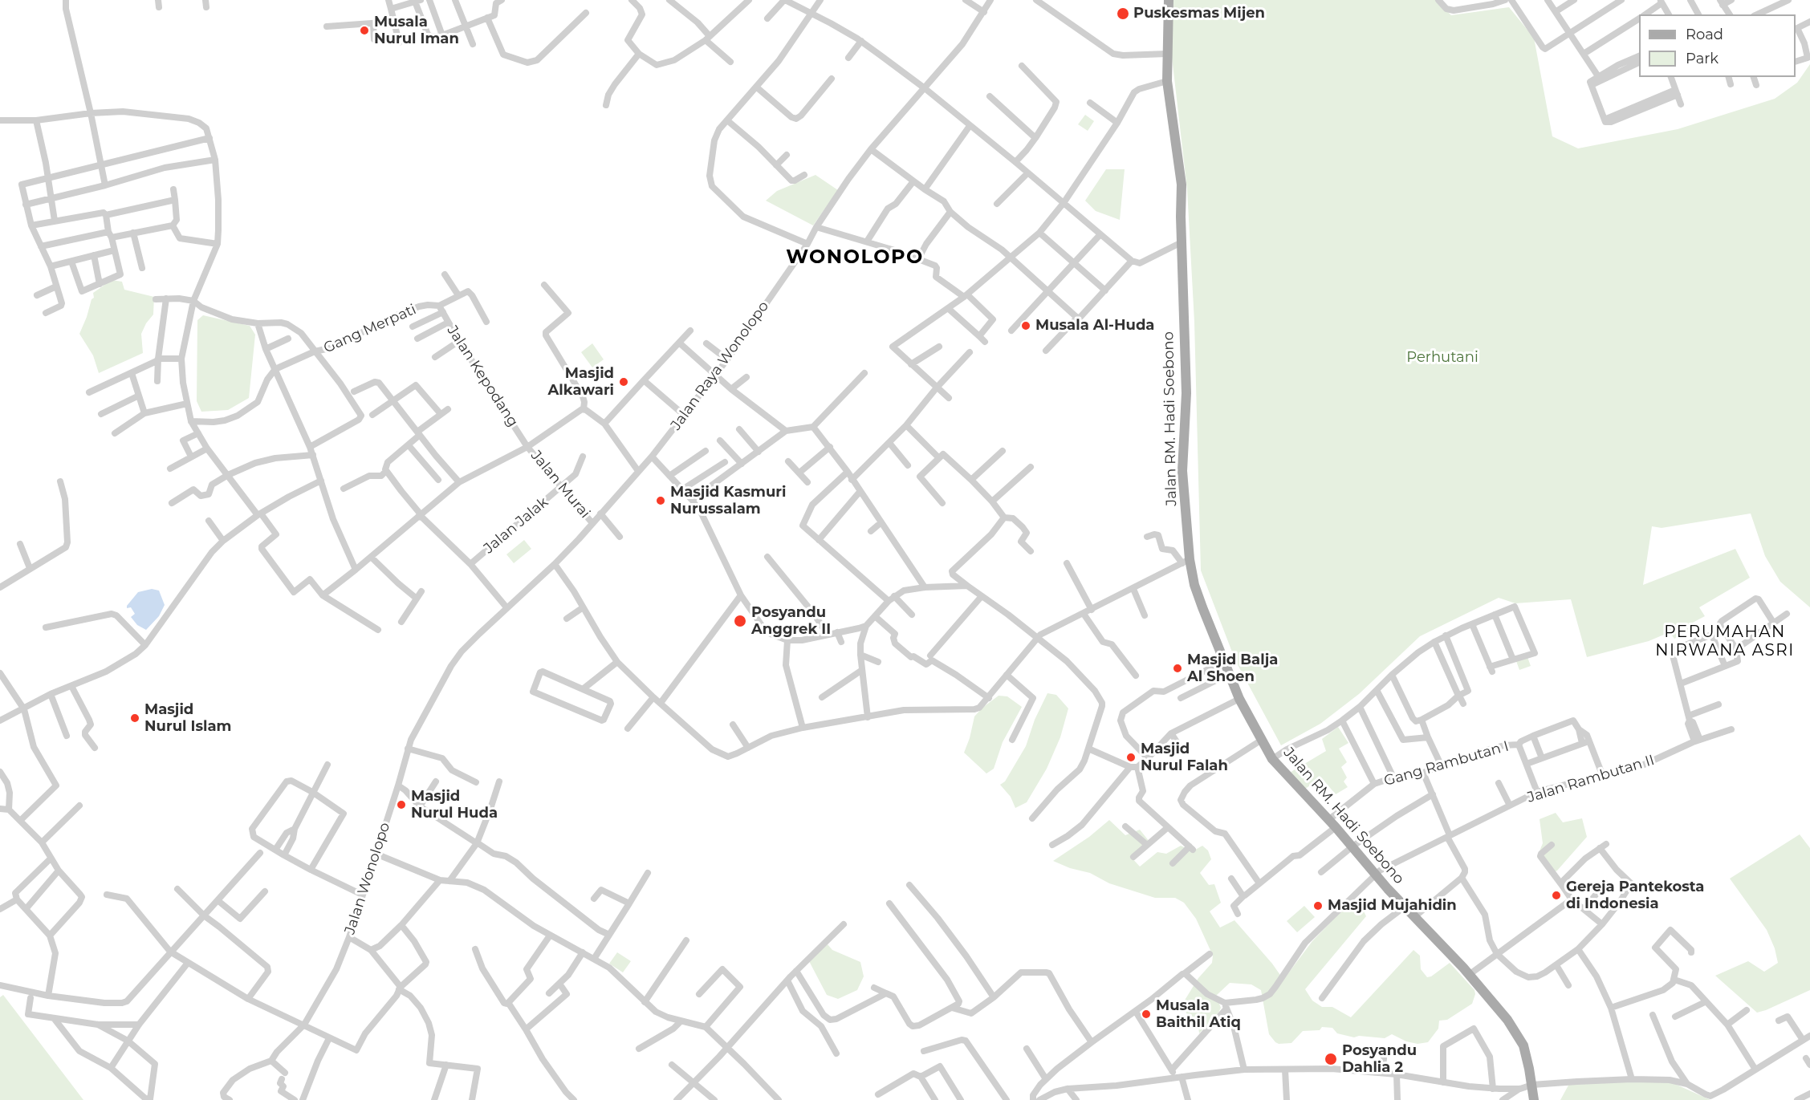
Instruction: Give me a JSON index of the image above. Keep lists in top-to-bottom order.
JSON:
{
  "streets": {
    "main road": ["Jalan RM. Hadi Soebono"],
    "street": [
      "Gang Merpati",
      "Jalan Raya Wonolopo",
      "Jalan Kepodang",
      "Jalan Murai",
      "Jalan Jalak",
      "Gang Rambutan I",
      "Jalan Rambutan II",
      "Jalan Wonolopo"
    ]
  },
  "crossings": [
    ["Gang Merpati", "Jalan Kepodang"],
    ["Jalan Raya Wonolopo", "Jalan Murai"],
    ["Jalan Raya Wonolopo", "Jalan Wonolopo"],
    ["Jalan Kepodang", "Jalan Murai"],
    ["Jalan RM. Hadi Soebono", "Gang Rambutan I"],
    ["Jalan RM. Hadi Soebono", "Jalan Rambutan II"],
    ["Jalan Murai", "Jalan Jalak"]
  ],
  "districts": ["WONOLOPO", "PERUMAHAN NIRWANA ASRI"],
  "parks": ["Perhutani"],
  "places": [
    "Puskesmas Mijen",
    "Musala Nurul Iman",
    "Musala Al-Huda",
    "Masjid Alkawari",
    "Masjid Kasmuri Nurussalam",
    "Posyandu Anggrek II",
    "Masjid Balja Al Shoen",
    "Masjid Nurul Islam",
    "Masjid Nurul Falah",
    "Masjid Nurul Huda",
    "Gereja Pantekosta di Indonesia",
    "Masjid Mujahidin",
    "Musala Baithil Atiq",
    "Posyandu Dahlia 2"
  ],
  "legend": ["Road", "Park"]
}
